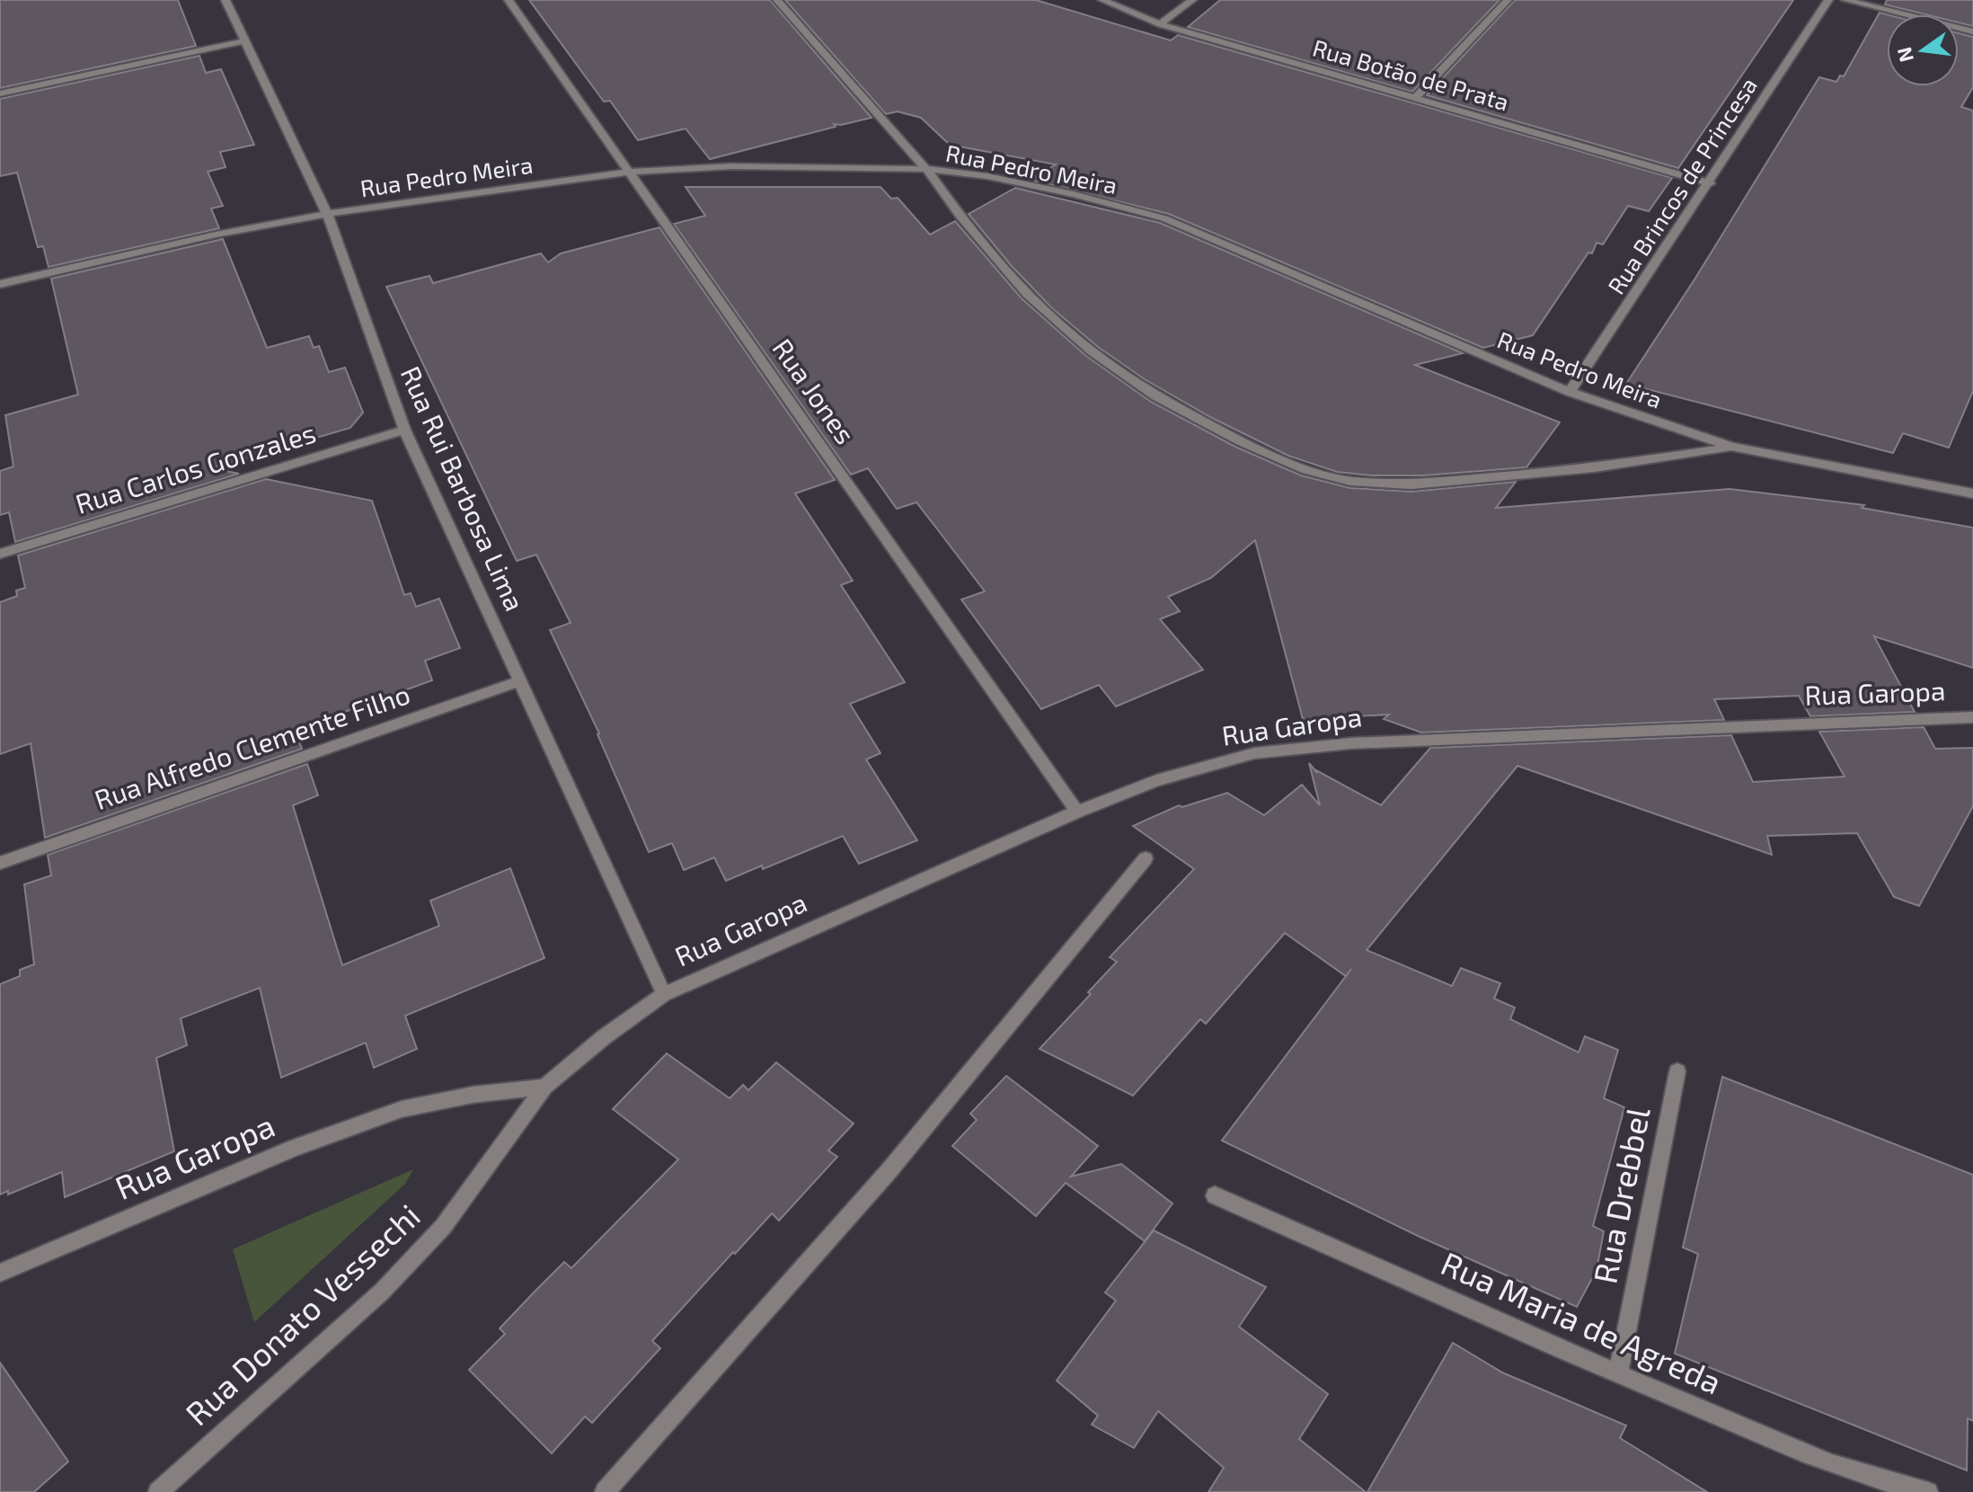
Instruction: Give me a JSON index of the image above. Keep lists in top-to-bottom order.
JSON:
{
  "streets": {
    "street": [
      "Rua Botão de Prata",
      "Rua Pedro Meira",
      "Rua Brincos de Princesa",
      "Rua Jones",
      "Rua Carlos Gonzales",
      "Rua Rui Barbosa Lima",
      "Rua Garopa",
      "Rua Alfredo Clemente Filho",
      "Rua Drebbel",
      "Rua Donato Vessechi",
      "Rua Maria de Agreda"
    ]
  },
  "crossings": [
    ["Rua Botão de Prata", "Rua Brincos de Princesa"],
    ["Rua Pedro Meira", "Rua Brincos de Princesa"],
    ["Rua Pedro Meira", "Rua Jones"],
    ["Rua Pedro Meira", "Rua Rui Barbosa Lima"],
    ["Rua Jones", "Rua Garopa"],
    ["Rua Carlos Gonzales", "Rua Rui Barbosa Lima"],
    ["Rua Rui Barbosa Lima", "Rua Garopa"],
    ["Rua Rui Barbosa Lima", "Rua Alfredo Clemente Filho"],
    ["Rua Rui Barbosa Lima", "Rua Donato Vessechi"],
    ["Rua Garopa", "Rua Donato Vessechi"],
    ["Rua Drebbel", "Rua Maria de Agreda"]
  ],
  "north": "left"
}
